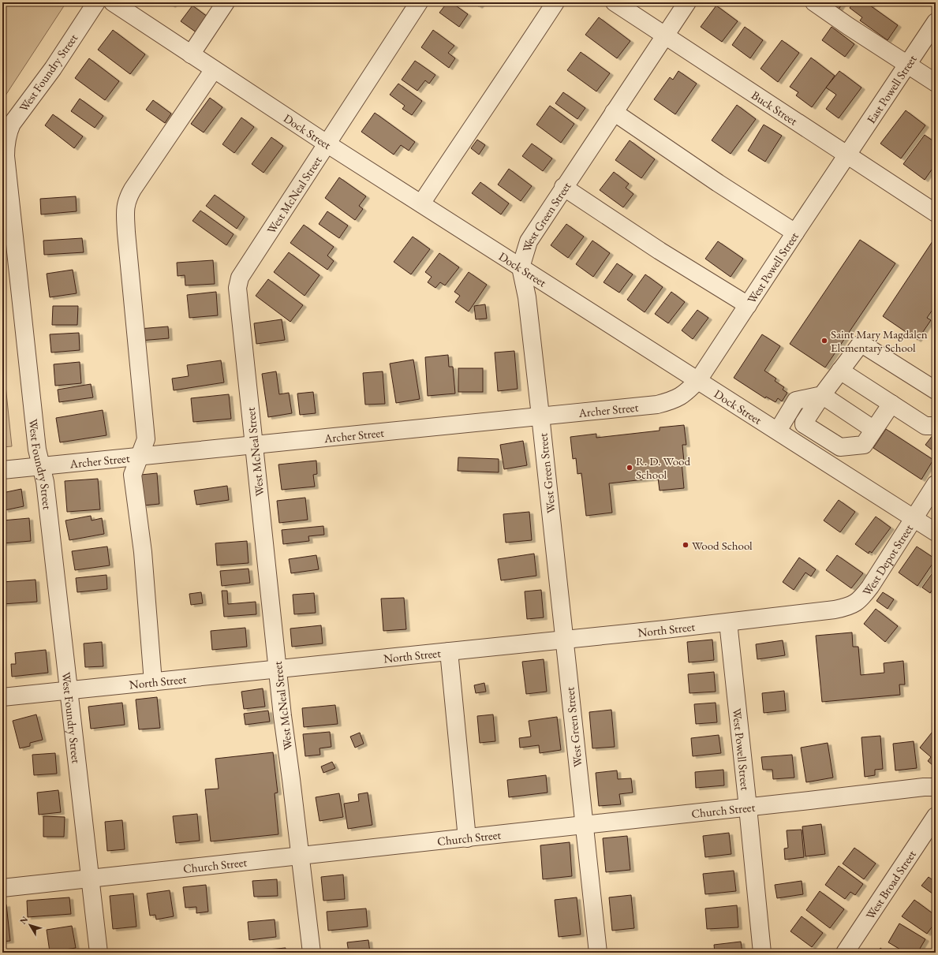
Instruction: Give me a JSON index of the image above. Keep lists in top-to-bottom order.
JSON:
{
  "streets": {
    "street": [
      "West Foundry Street",
      "East Powell Street",
      "Buck Street",
      "Dock Street",
      "West McNeal Street",
      "West Green Street",
      "West Powell Street",
      "Archer Street",
      "West Depot Street",
      "North Street",
      "Church Street",
      "West Broad Street"
    ]
  },
  "crossings": [
    ["West Foundry Street", "Archer Street"],
    ["West Foundry Street", "North Street"],
    ["West Foundry Street", "Church Street"],
    ["East Powell Street", "Buck Street"],
    ["East Powell Street", "West Powell Street"],
    ["Buck Street", "West Green Street"],
    ["Buck Street", "West Powell Street"],
    ["Dock Street", "West McNeal Street"],
    ["Dock Street", "West Green Street"],
    ["Dock Street", "West Powell Street"],
    ["Dock Street", "Archer Street"],
    ["Dock Street", "West Depot Street"],
    ["West McNeal Street", "Archer Street"],
    ["West McNeal Street", "North Street"],
    ["West McNeal Street", "Church Street"],
    ["West Green Street", "Archer Street"],
    ["West Green Street", "North Street"],
    ["West Green Street", "Church Street"],
    ["West Powell Street", "Archer Street"],
    ["West Powell Street", "North Street"],
    ["West Powell Street", "Church Street"],
    ["West Depot Street", "North Street"]
  ],
  "places": ["Saint Mary Magdalen Elementary School", "R. D. Wood School", "Wood School"],
  "north": "top left"
}
